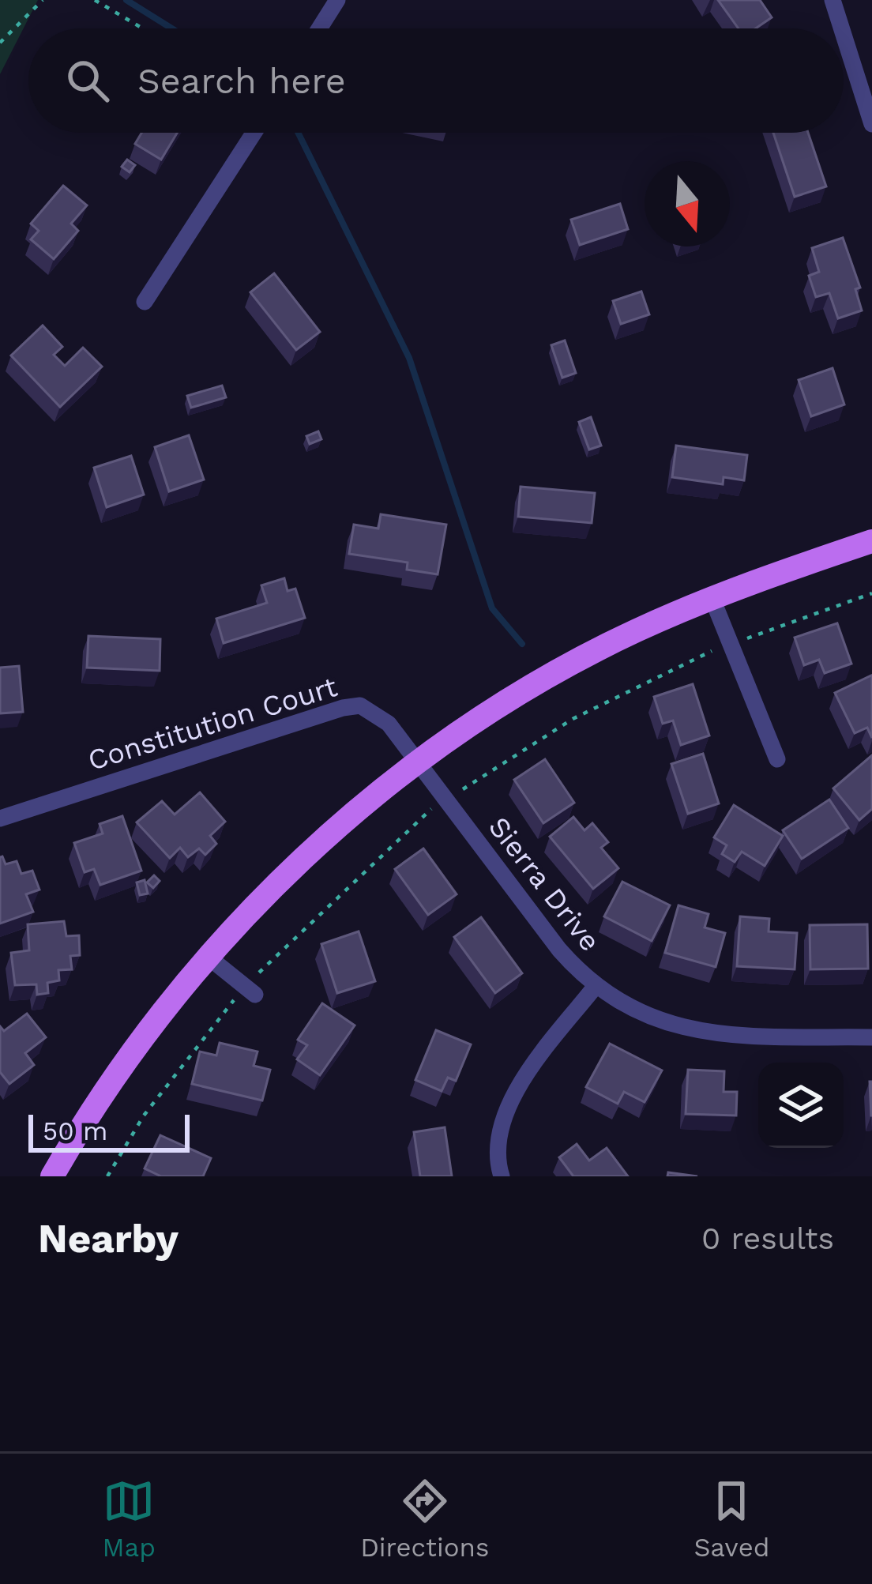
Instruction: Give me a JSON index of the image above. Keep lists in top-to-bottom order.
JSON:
{
  "streets": {
    "street": ["Constitution Court", "Sierra Drive"]
  },
  "crossings": [
    ["Constitution Court", "Sierra Drive"]
  ],
  "scale_bar": "50 m",
  "north": "bottom",
  "page": {
    "search": "Search here",
    "scale": "50 m",
    "heading": ["Nearby", "0 results"],
    "nav": ["Map", "Directions", "Saved"]
  }
}
